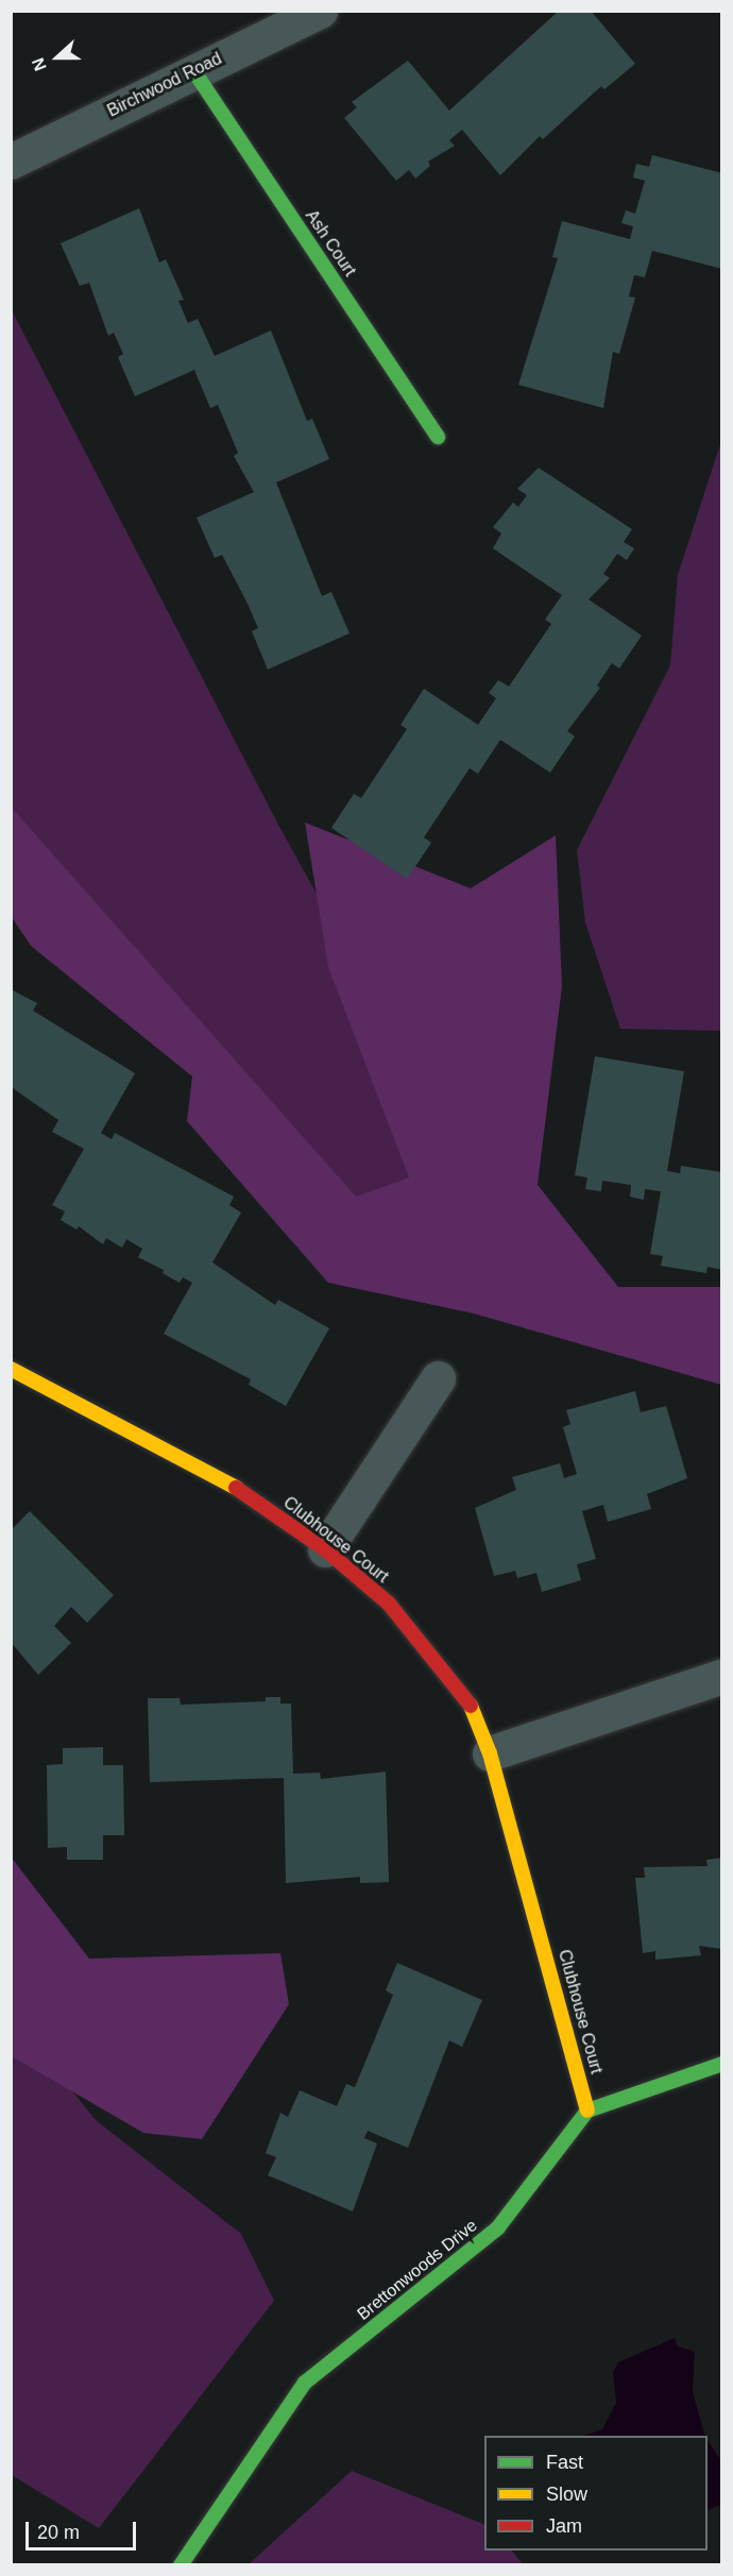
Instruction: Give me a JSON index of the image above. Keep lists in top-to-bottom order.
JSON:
{
  "streets": {
    "street": [
      "Birchwood Road",
      "Ash Court",
      "Clubhouse Court",
      "Brettonwoods Drive"
    ]
  },
  "crossings": [
    ["Birchwood Road", "Ash Court"],
    ["Clubhouse Court", "Brettonwoods Drive"]
  ],
  "legend": ["Fast", "Slow", "Jam"],
  "scale_bar": "20 m",
  "north": "left"
}
